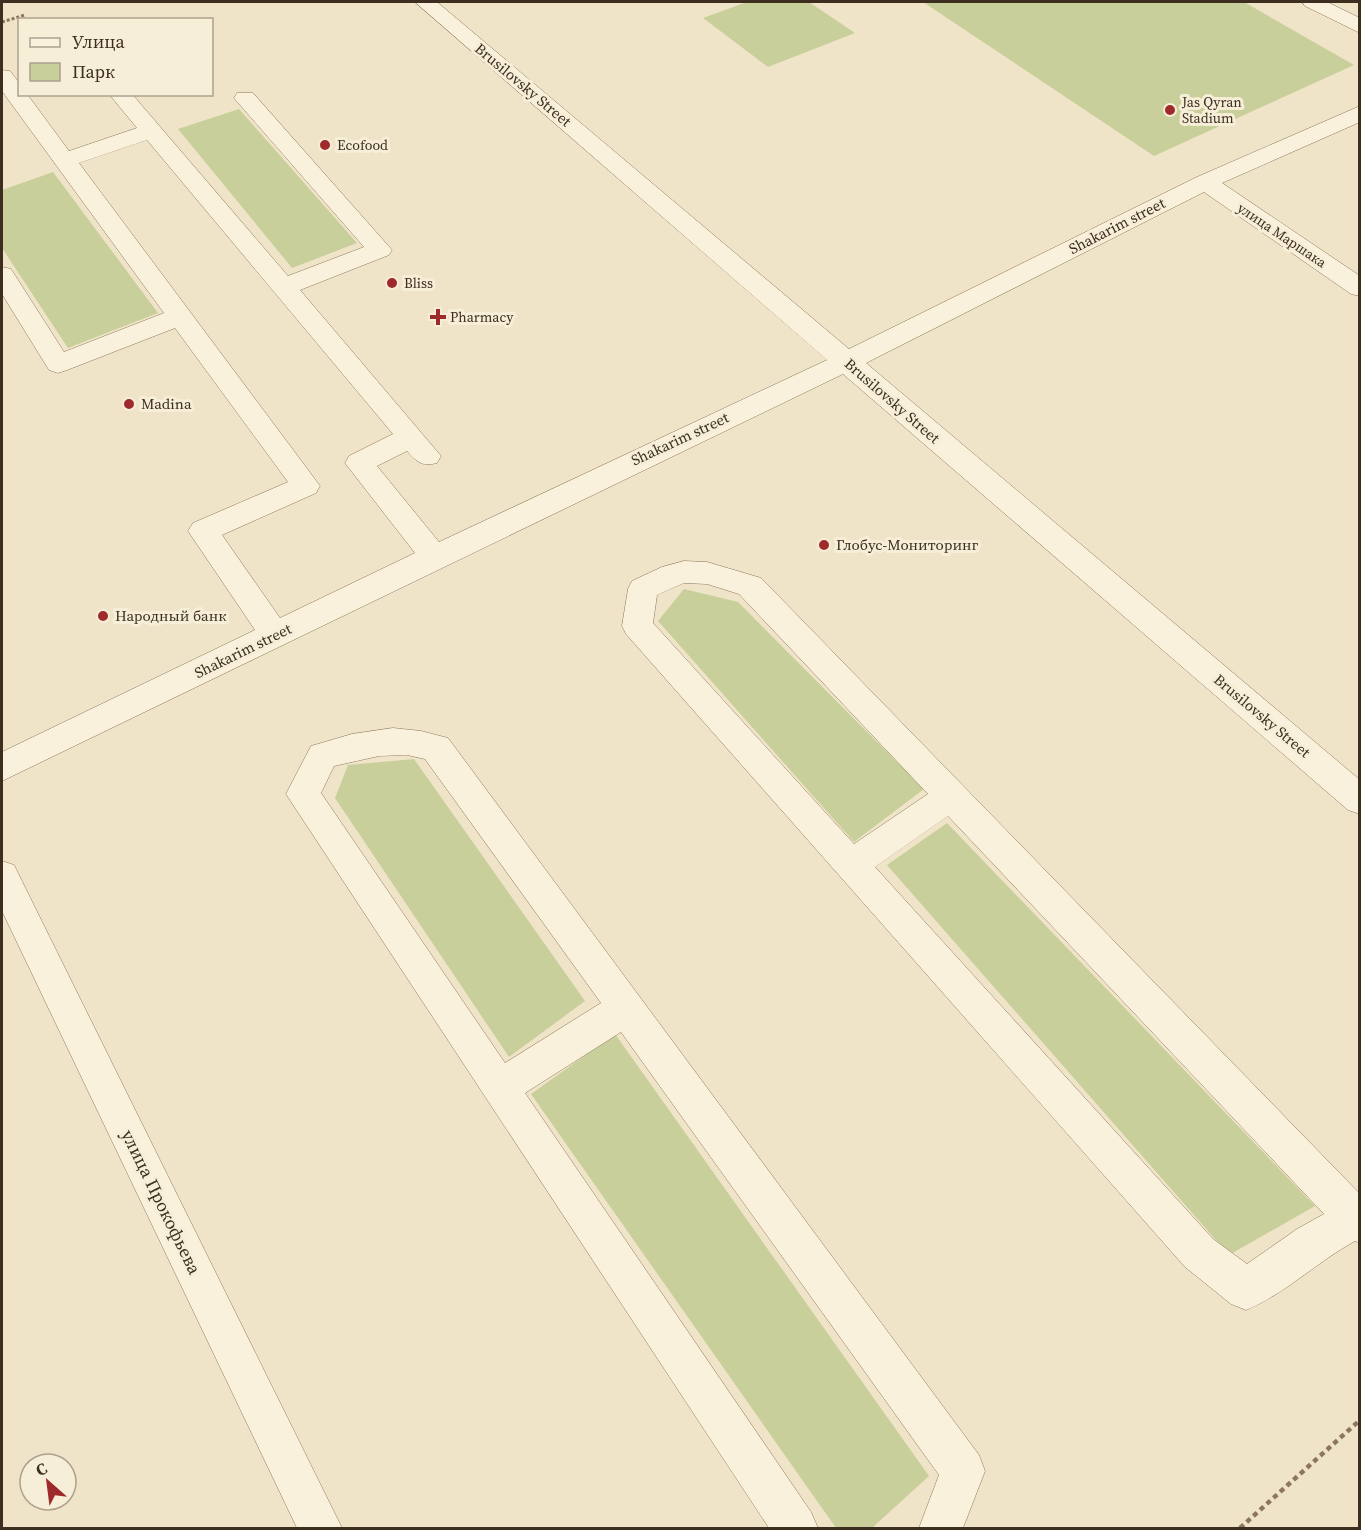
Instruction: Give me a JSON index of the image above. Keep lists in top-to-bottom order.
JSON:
{
  "streets": {
    "street": [
      "Brusilovsky Street",
      "Shakarim street",
      "улица Маршака",
      "улица Прокофьева"
    ]
  },
  "crossings": [
    ["Brusilovsky Street", "Shakarim street"],
    ["Shakarim street", "улица Маршака"]
  ],
  "places": {
    "other": [
      "Jas Qyran Stadium",
      "Ecofood",
      "Bliss",
      "Madina",
      "Глобус-Мониторинг",
      "Народный банк"
    ],
    "health": ["Pharmacy"]
  },
  "legend": ["Улица", "Парк"],
  "north": "top left"
}
